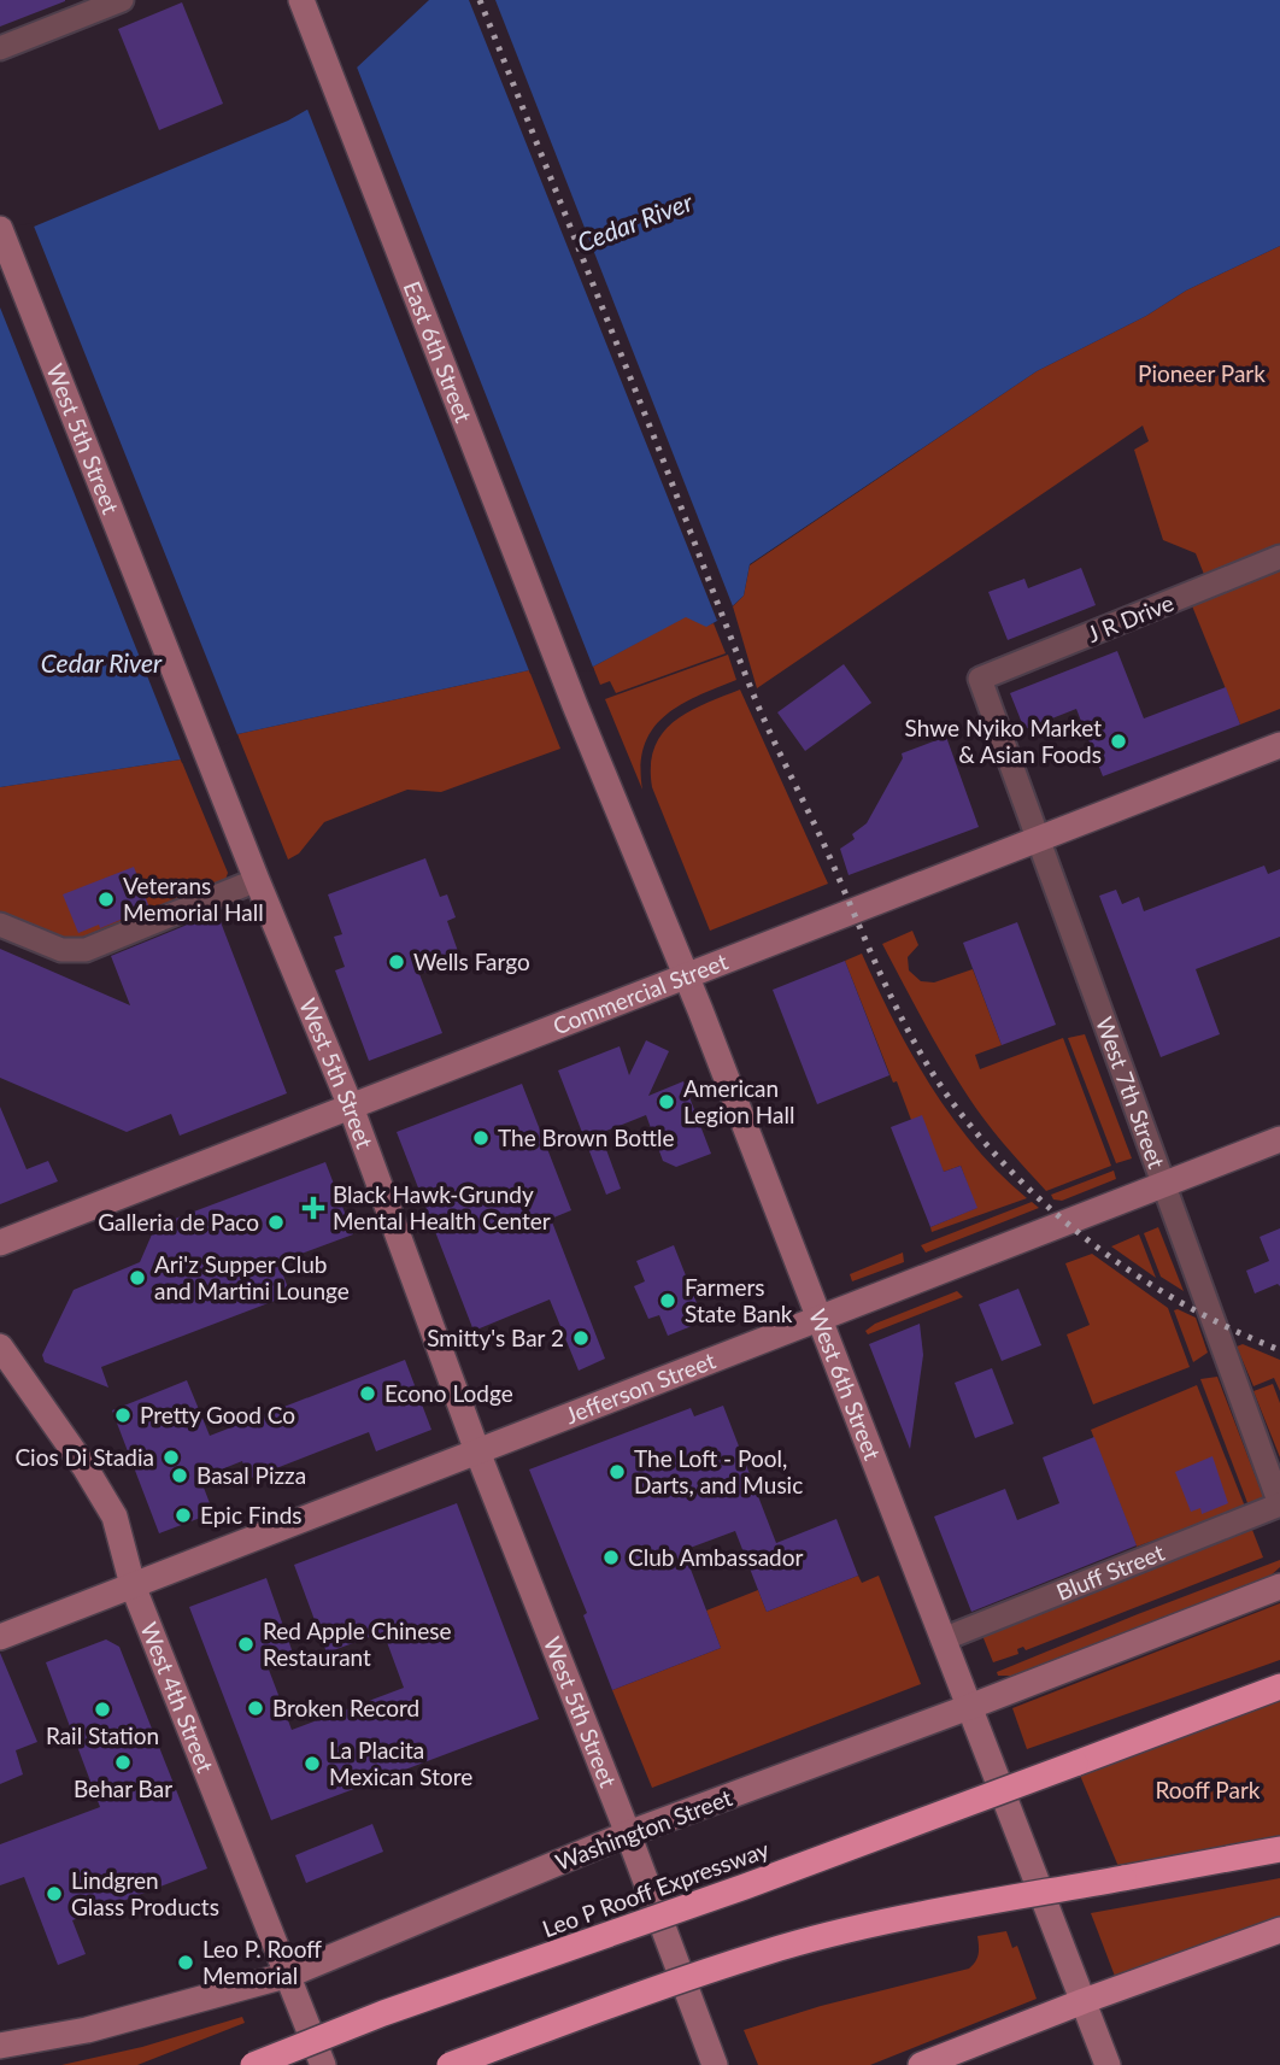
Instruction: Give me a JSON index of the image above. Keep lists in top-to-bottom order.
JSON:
{
  "streets": {
    "highway": ["Leo P Rooff Expressway"],
    "street": [
      "East 6th Street",
      "West 5th Street",
      "J R Drive",
      "Commercial Street",
      "West 7th Street",
      "West 6th Street",
      "Jefferson Street",
      "Bluff Street",
      "West 4th Street",
      "Washington Street"
    ]
  },
  "crossings": [
    ["East 6th Street", "West 6th Street"],
    ["West 5th Street", "Commercial Street"],
    ["West 5th Street", "Jefferson Street"],
    ["West 5th Street", "Washington Street"],
    ["J R Drive", "West 7th Street"],
    ["Commercial Street", "West 7th Street"],
    ["Commercial Street", "West 6th Street"],
    ["West 7th Street", "Jefferson Street"],
    ["West 7th Street", "Bluff Street"],
    ["West 6th Street", "Jefferson Street"],
    ["West 6th Street", "Bluff Street"],
    ["West 6th Street", "Washington Street"],
    ["Jefferson Street", "West 4th Street"],
    ["West 4th Street", "Washington Street"]
  ],
  "water": ["Cedar River"],
  "parks": ["Pioneer Park", "Rooff Park"],
  "places": {
    "other": [
      "Shwe Nyiko Market & Asian Foods",
      "Veterans Memorial Hall",
      "Wells Fargo",
      "American Legion Hall",
      "The Brown Bottle",
      "Galleria de Paco",
      "Ari'z Supper Club and Martini Lounge",
      "Farmers State Bank",
      "Smitty's Bar 2",
      "Econo Lodge",
      "Pretty Good Co",
      "Cios Di Stadia",
      "The Loft - Pool, Darts, and Music",
      "Basal Pizza",
      "Epic Finds",
      "Club Ambassador",
      "Red Apple Chinese Restaurant",
      "Broken Record",
      "Rail Station",
      "Behar Bar",
      "La Placita Mexican Store",
      "Lindgren Glass Products",
      "Leo P. Rooff Memorial"
    ],
    "health": ["Black Hawk-Grundy Mental Health Center"]
  }
}
